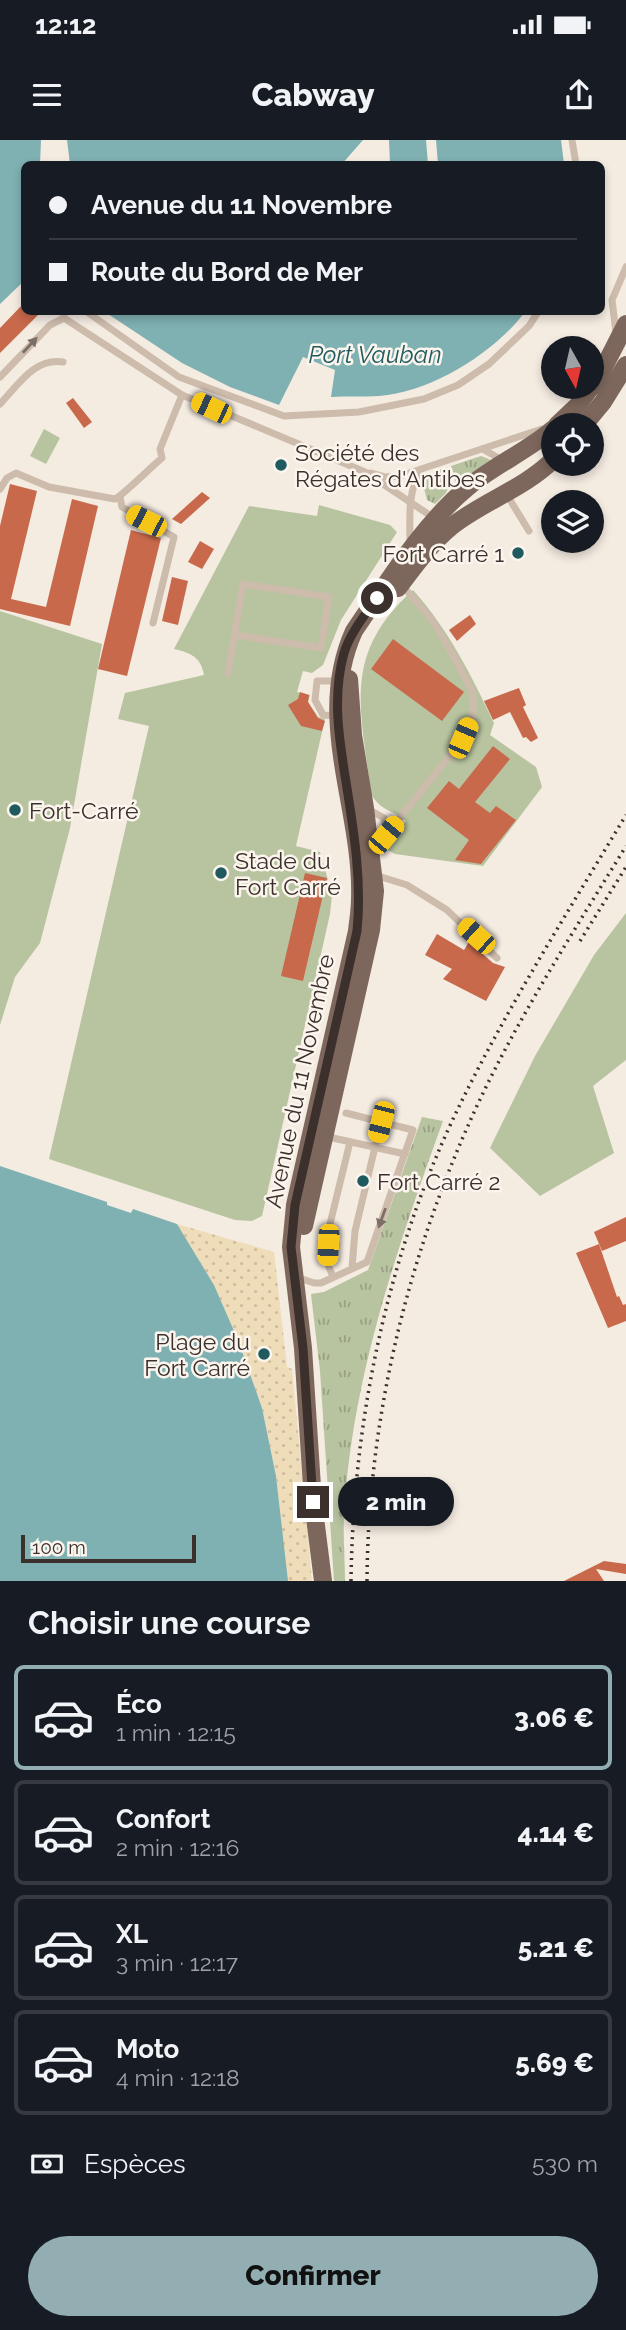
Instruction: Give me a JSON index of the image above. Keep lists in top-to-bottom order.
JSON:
{
  "streets": {
    "main road": ["Avenue du 11 Novembre"]
  },
  "water": ["Port Vauban"],
  "places": [
    "Société des Régates d'Antibes",
    "Fort Carré 1",
    "Fort-Carré",
    "Stade du Fort Carré",
    "Fort Carré 2",
    "Plage du Fort Carré"
  ],
  "scale_bar": "100 m",
  "north": "bottom",
  "page": {
    "status": "12:12",
    "header": "Cabway",
    "banner": ["Avenue du 11 Novembre", "Route du Bord de Mer"],
    "bubble": "2 min",
    "scale": "100 m",
    "heading": "Choisir une course",
    "list": [
      {
        "name": "Éco",
        "note": "1 min · 12:15",
        "value": "3.06 €"
      },
      {
        "name": "Confort",
        "note": "2 min · 12:16",
        "value": "4.14 €"
      },
      {
        "name": "XL",
        "note": "3 min · 12:17",
        "value": "5.21 €"
      },
      {
        "name": "Moto",
        "note": "4 min · 12:18",
        "value": "5.69 €"
      }
    ],
    "pay": ["Espèces", "530 m"],
    "buttons": "Confirmer"
  }
}
